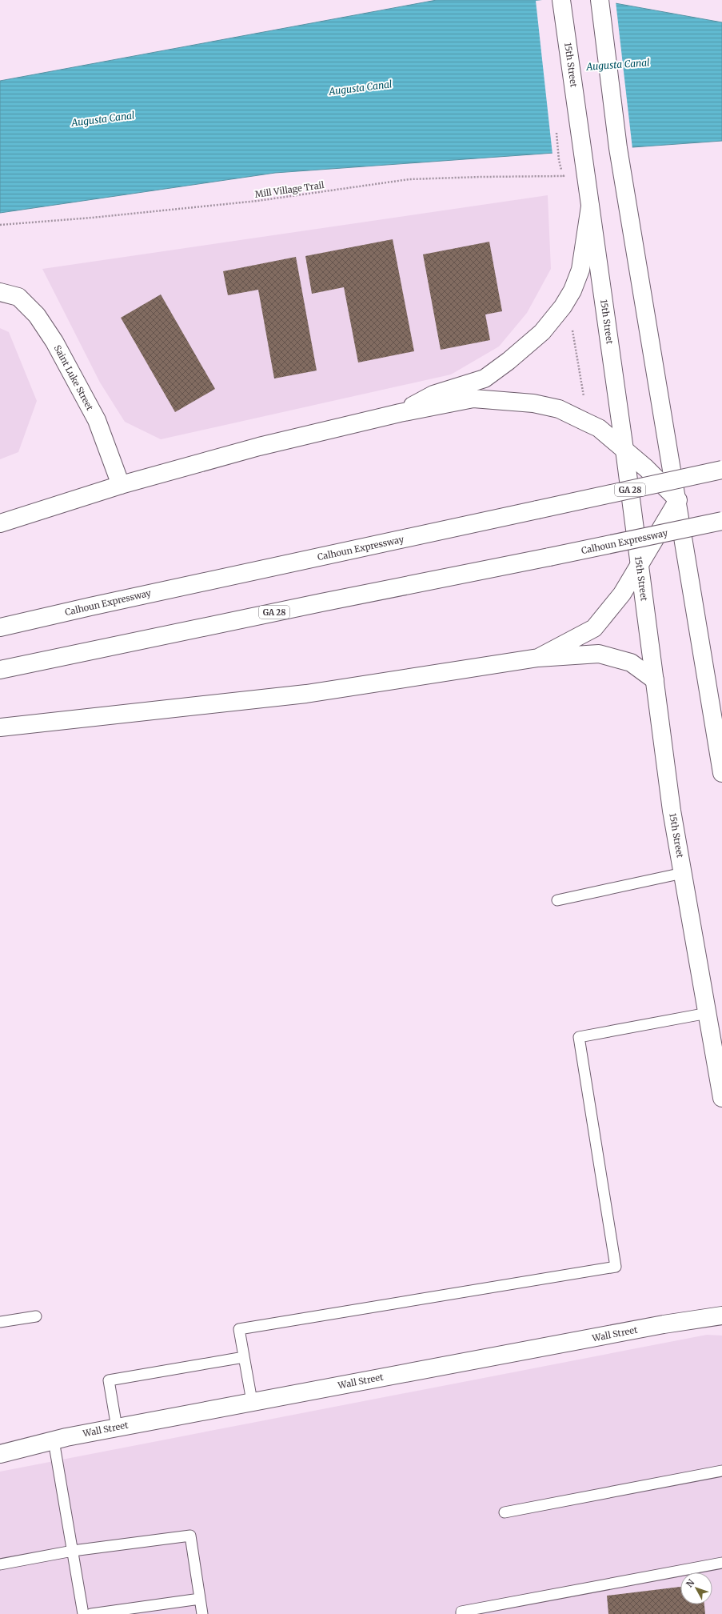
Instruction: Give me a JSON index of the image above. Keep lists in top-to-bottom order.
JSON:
{
  "streets": {
    "main road": [
      "15th Street",
      "Saint Luke Street",
      "GA 28",
      "Calhoun Expressway",
      "Wall Street"
    ],
    "path": ["Mill Village Trail"]
  },
  "water": ["Augusta Canal"],
  "north": "top left"
}
